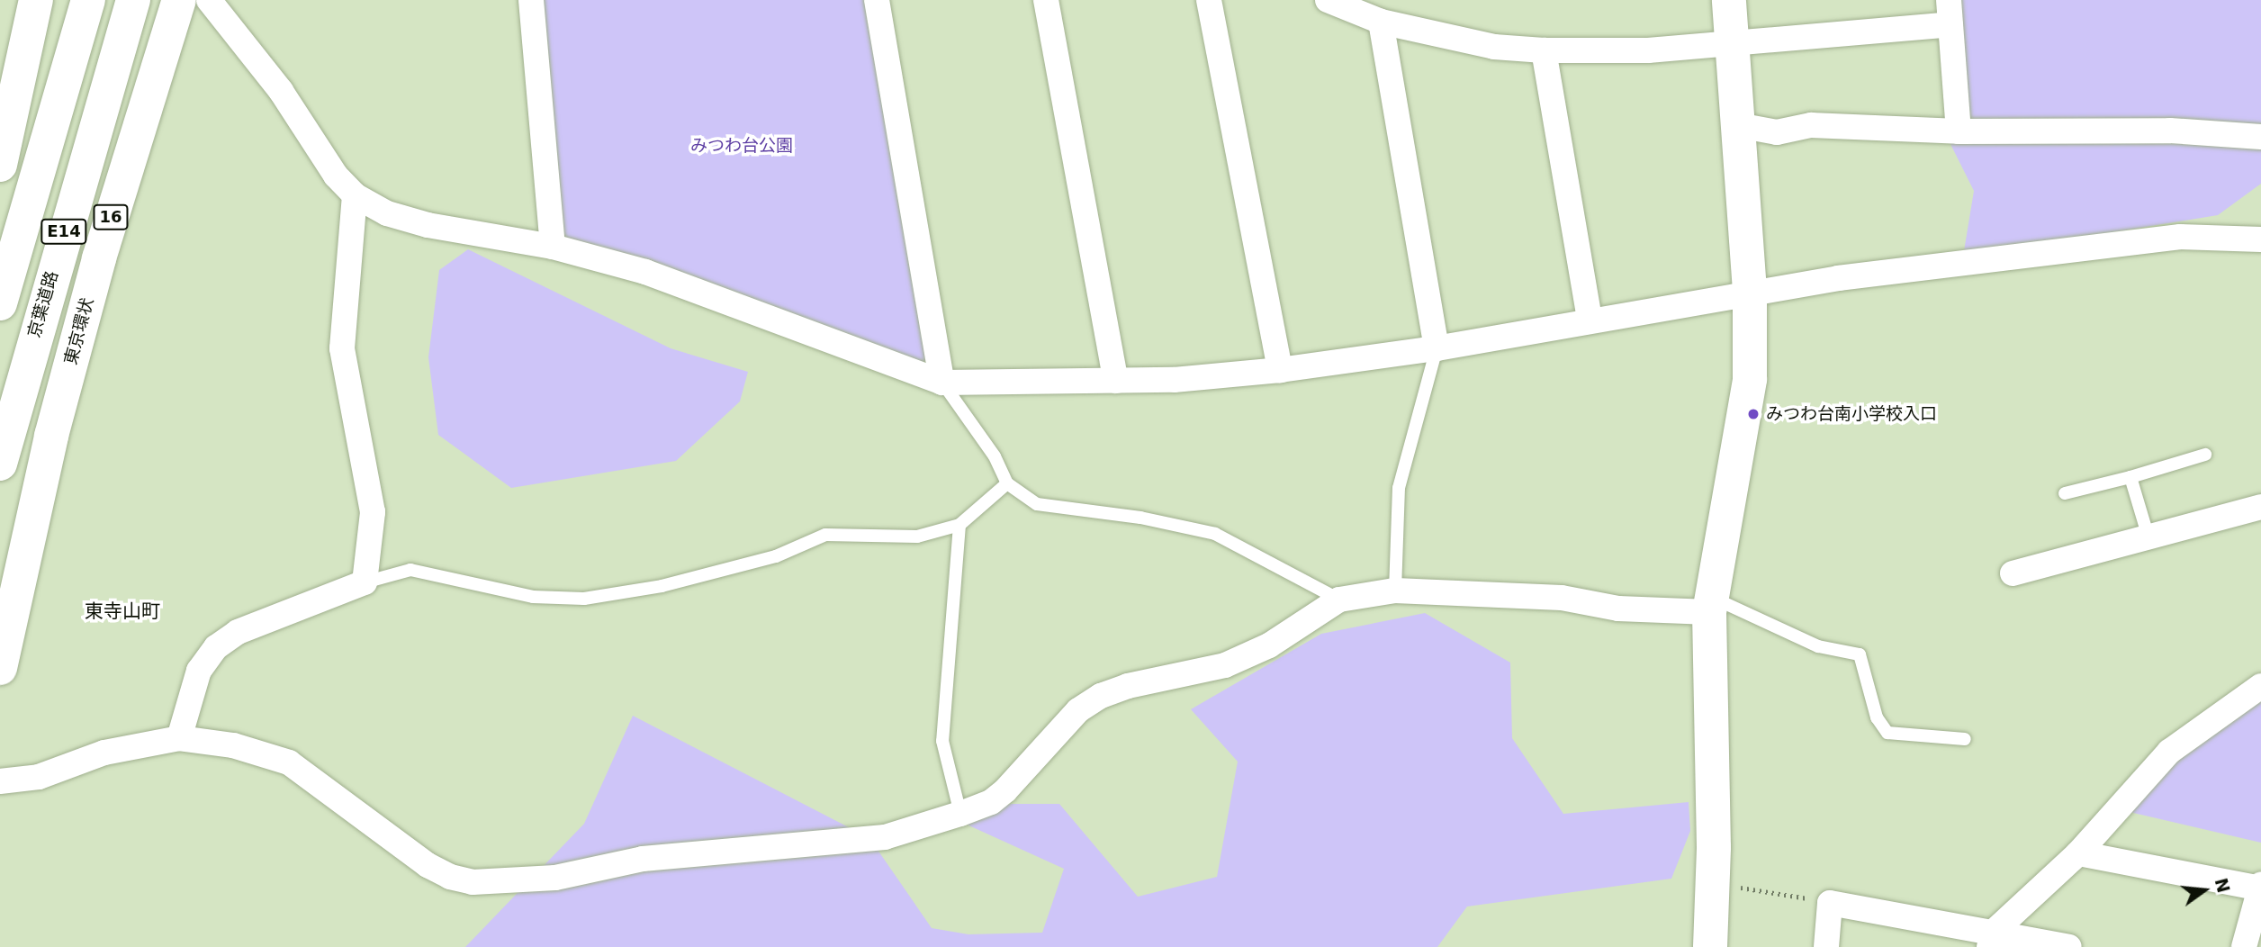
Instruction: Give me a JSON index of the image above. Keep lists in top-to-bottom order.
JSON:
{
  "streets": {
    "main road": [
      "16",
      "E14",
      "京葉道路",
      "東京環状"
    ]
  },
  "districts": ["東寺山町"],
  "parks": ["みつわ台公園"],
  "places": ["みつわ台南小学校入口"],
  "north": "right"
}
